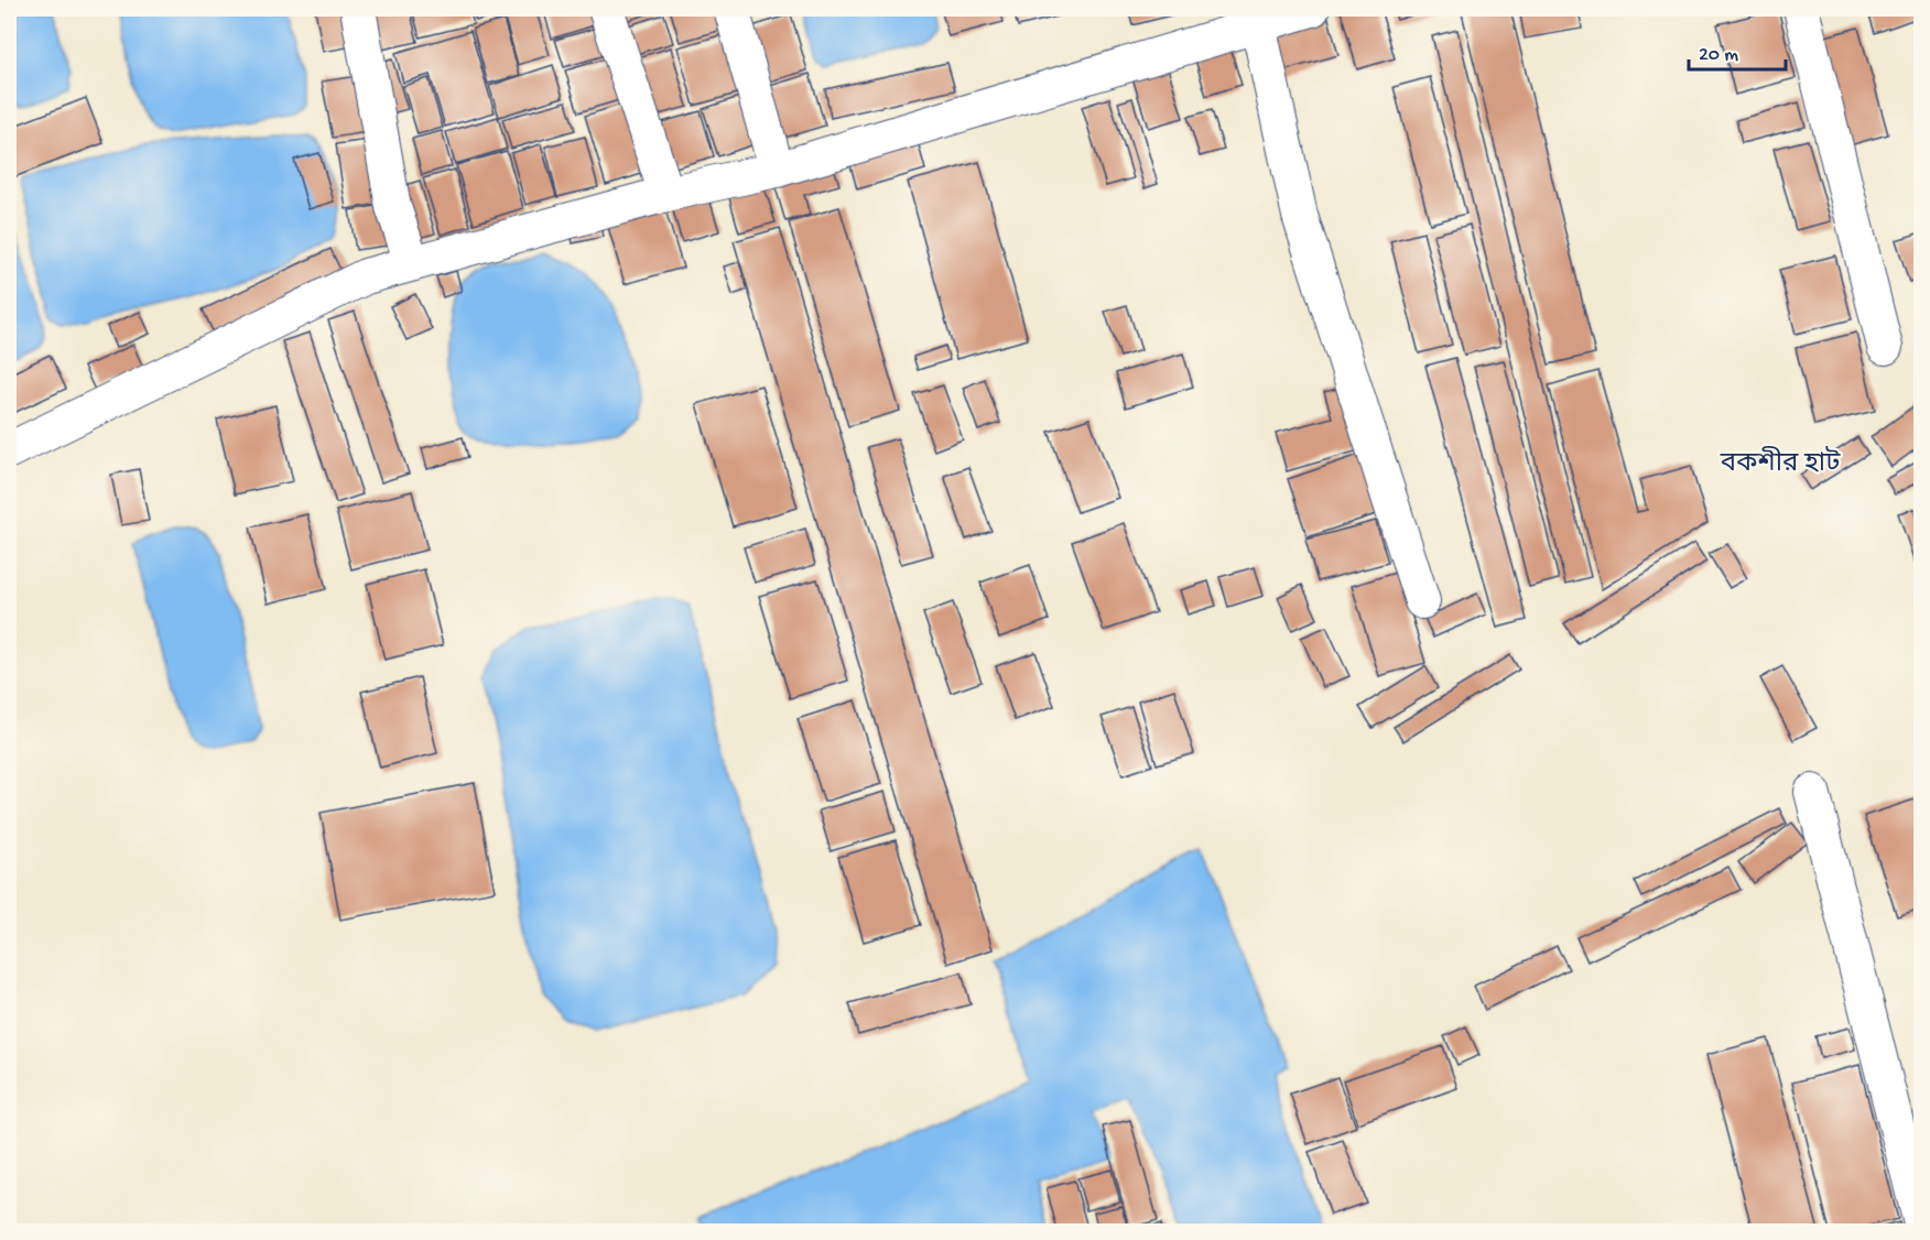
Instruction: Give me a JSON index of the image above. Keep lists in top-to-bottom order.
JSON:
{
  "districts": ["বকশীর হাট"],
  "scale_bar": "20 m"
}
